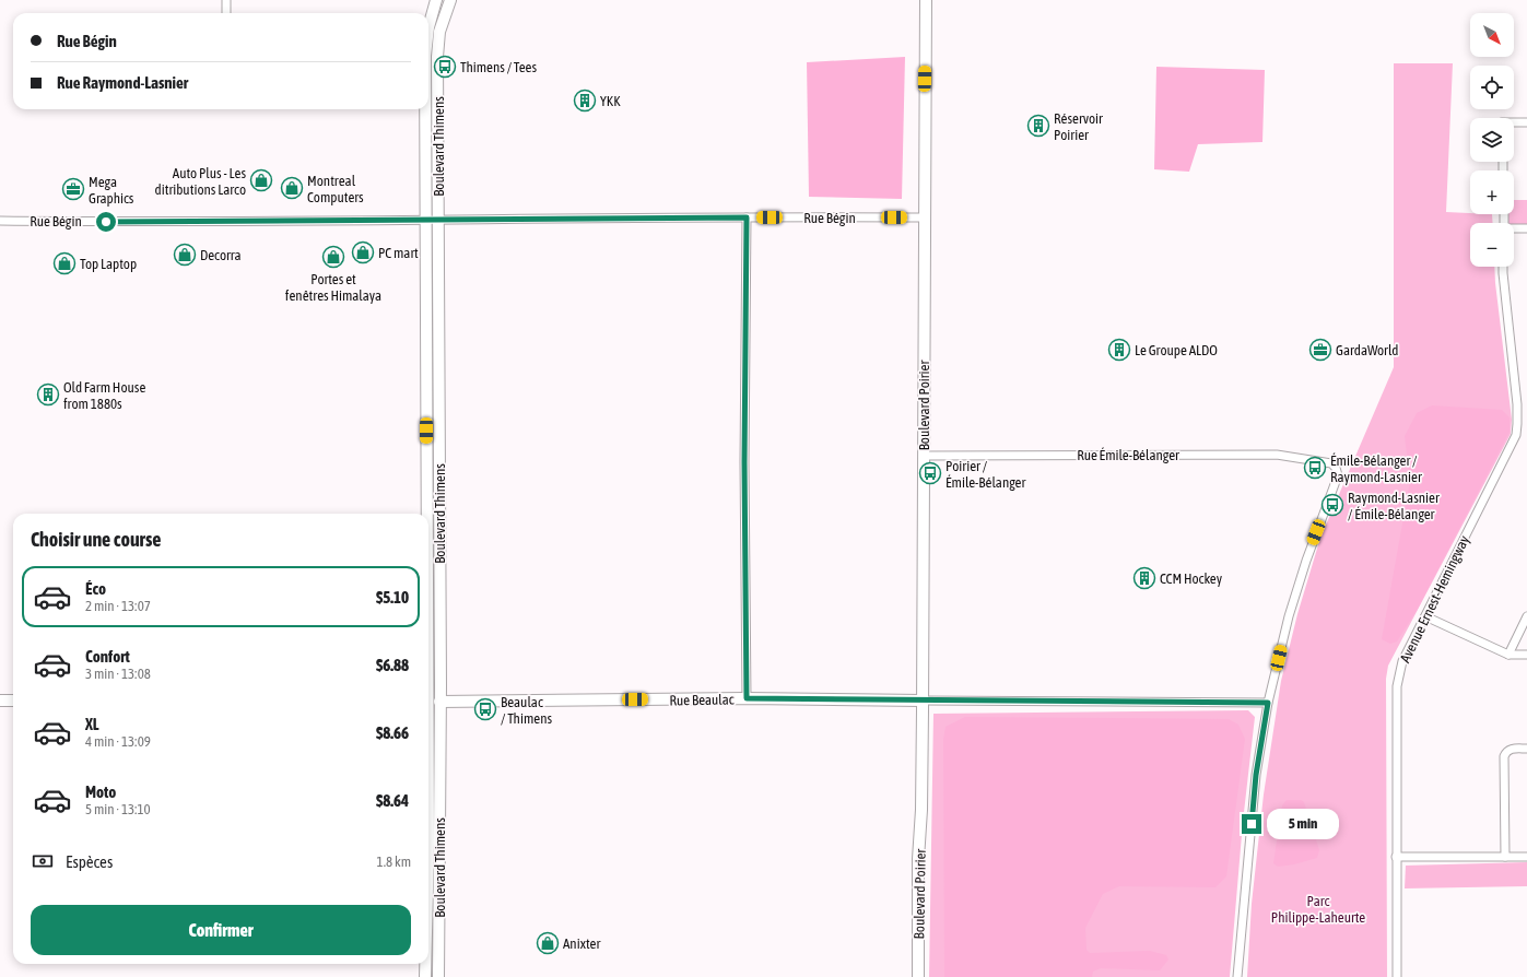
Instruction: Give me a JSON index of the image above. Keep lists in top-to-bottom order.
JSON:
{
  "streets": {
    "street": [
      "Boulevard Thimens",
      "Rue Bégin",
      "Boulevard Poirier",
      "Rue Émile-Bélanger",
      "Avenue Ernest-Hemingway",
      "Rue Beaulac"
    ]
  },
  "crossings": [
    ["Boulevard Thimens", "Rue Bégin"],
    ["Boulevard Thimens", "Rue Beaulac"],
    ["Rue Bégin", "Boulevard Poirier"],
    ["Boulevard Poirier", "Rue Émile-Bélanger"],
    ["Boulevard Poirier", "Rue Beaulac"],
    ["Rue Émile-Bélanger", "Rue Beaulac"]
  ],
  "parks": ["Parc Philippe-Laheurte"],
  "places": {
    "bus stop": [
      "Thimens / Tees",
      "Émile-Bélanger / Raymond-Lasnier",
      "Poirier / Émile-Bélanger",
      "Raymond-Lasnier / Émile-Bélanger",
      "Beaulac / Thimens"
    ],
    "building": [
      "YKK",
      "Réservoir Poirier",
      "Le Groupe ALDO",
      "Old Farm House from 1880s",
      "CCM Hockey"
    ],
    "shop": [
      "Auto Plus - Les ditributions Larco",
      "Montreal Computers",
      "PC mart",
      "Decorra",
      "Portes et fenêtres Himalaya",
      "Top Laptop",
      "Anixter"
    ],
    "office": ["Mega Graphics", "GardaWorld"]
  },
  "north": "bottom right",
  "page": {
    "map_buttons": ["+", "−"],
    "banner": ["Rue Bégin", "Rue Raymond-Lasnier"],
    "heading": "Choisir une course",
    "list": [
      {
        "name": "Éco",
        "note": "2 min · 13:07",
        "value": "$5.10"
      },
      {
        "name": "Confort",
        "note": "3 min · 13:08",
        "value": "$6.88"
      },
      {
        "name": "XL",
        "note": "4 min · 13:09",
        "value": "$8.66"
      },
      {
        "name": "Moto",
        "note": "5 min · 13:10",
        "value": "$8.64"
      }
    ],
    "bubble": "5 min",
    "pay": ["Espèces", "1.8 km"],
    "buttons": "Confirmer"
  }
}
